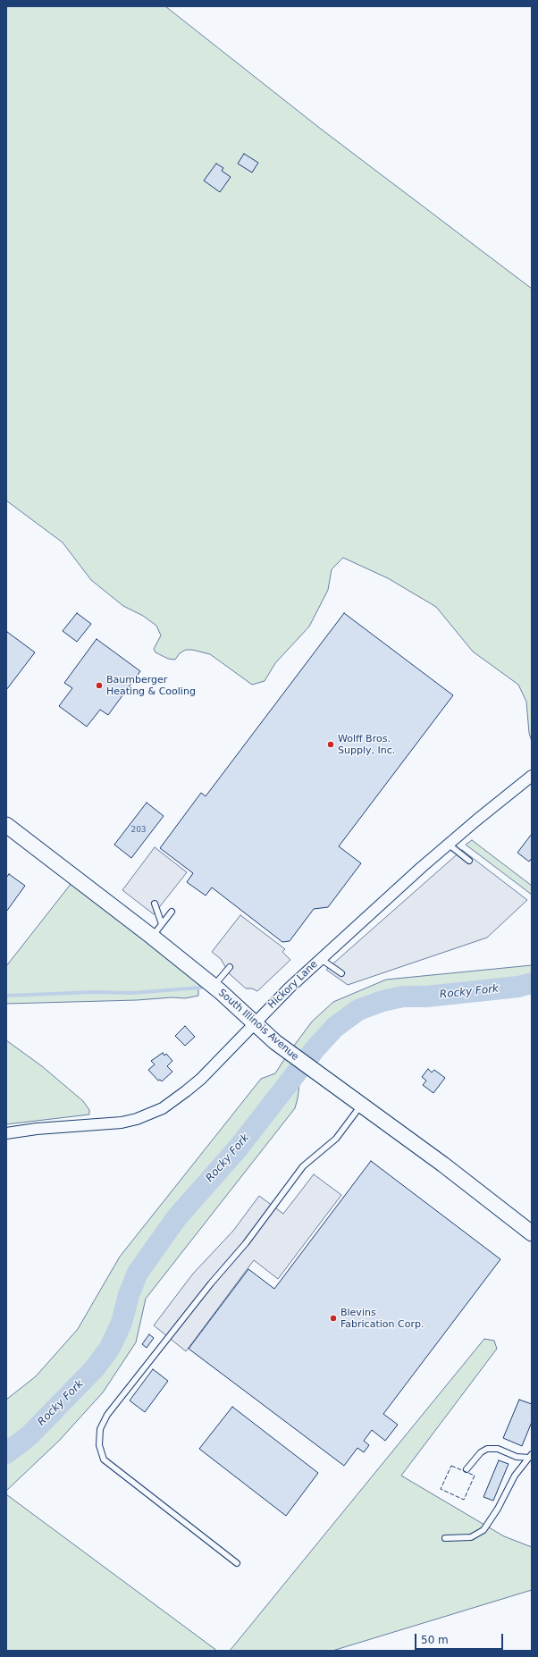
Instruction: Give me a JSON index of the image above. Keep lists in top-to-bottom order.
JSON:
{
  "streets": {
    "main road": ["South Illinois Avenue"],
    "street": ["Hickory Lane"]
  },
  "crossings": [
    ["Hickory Lane", "South Illinois Avenue"]
  ],
  "water": ["Rocky Fork"],
  "places": ["Baumberger Heating & Cooling", "Wolff Bros. Supply, Inc.", "Blevins Fabrication Corp."],
  "house_numbers": ["203"],
  "scale_bar": "50 m"
}
